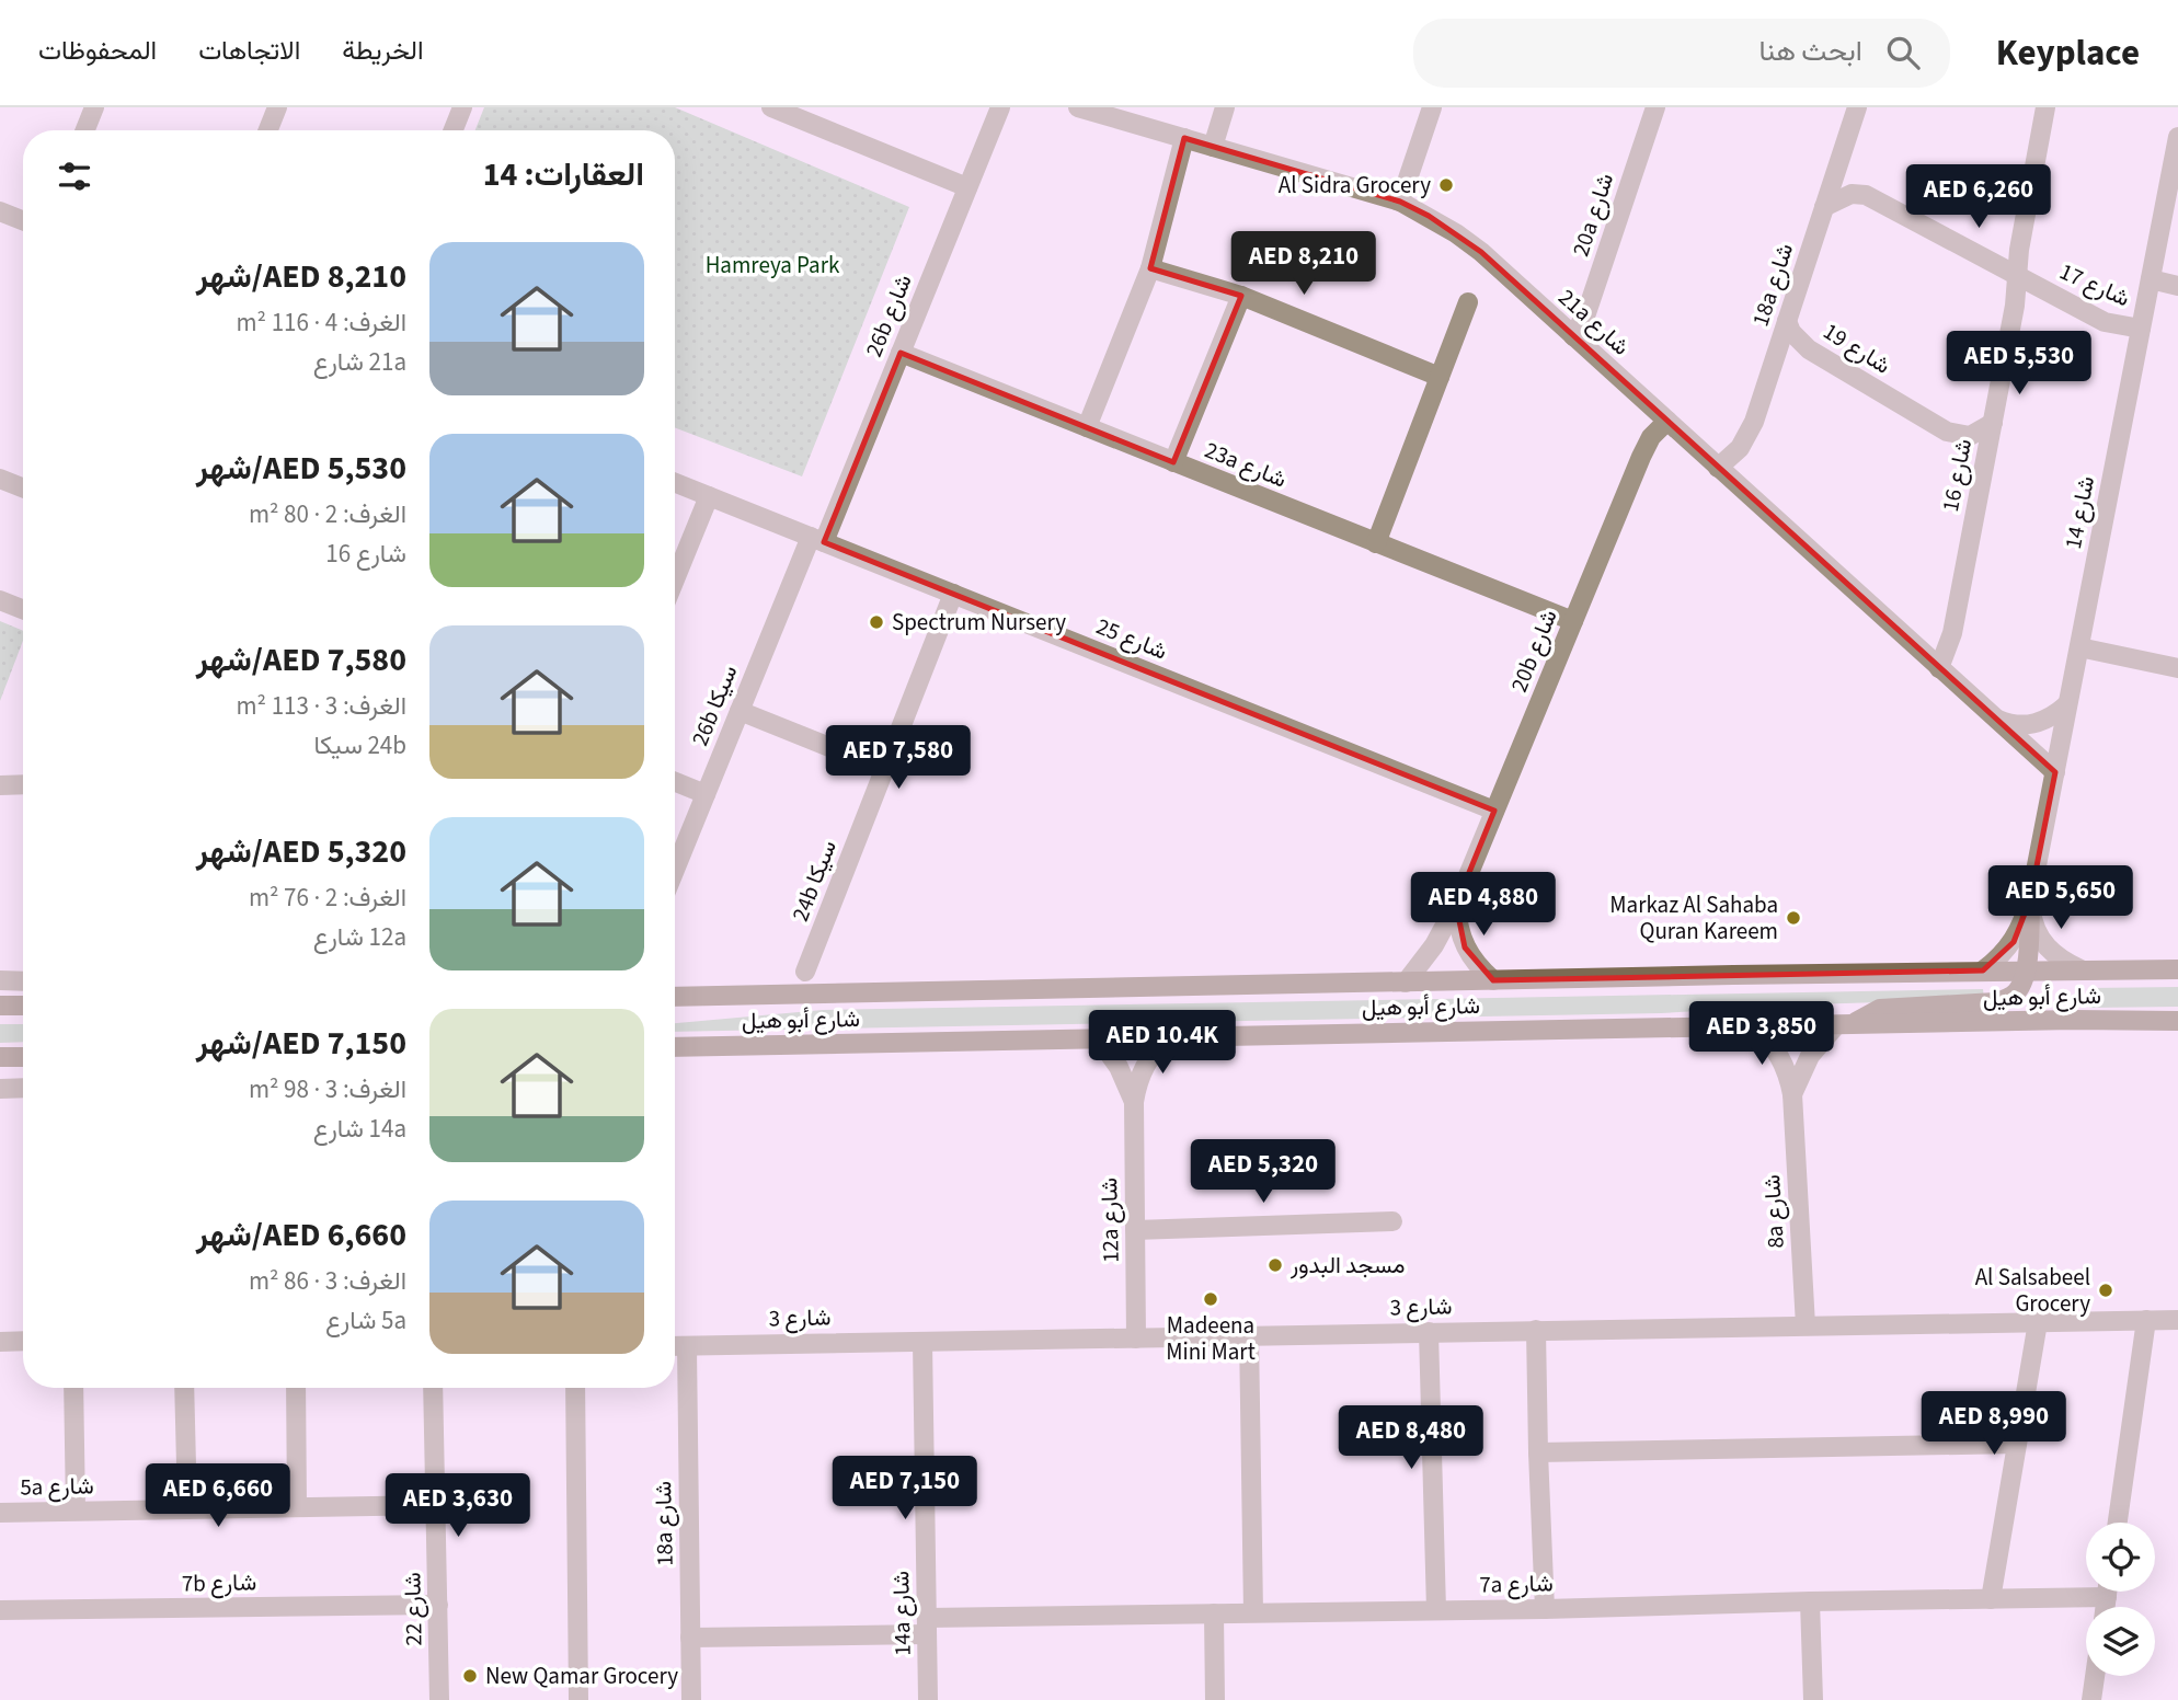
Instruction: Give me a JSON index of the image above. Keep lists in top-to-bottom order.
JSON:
{
  "streets": {
    "main road": ["شارع أبو هيل"],
    "street": [
      "20a شارع",
      "18a شارع",
      "شارع 17",
      "26b شارع",
      "21a شارع",
      "شارع 19",
      "23a شارع",
      "شارع 16",
      "شارع 14",
      "شارع 25",
      "20b شارع",
      "26b سيكا",
      "24b سيكا",
      "8a شارع",
      "12a شارع",
      "شارع 3",
      "5a شارع",
      "7b شارع",
      "7a شارع",
      "شارع 22",
      "14a شارع"
    ]
  },
  "crossings": [
    ["20a شارع", "21a شارع"],
    ["18a شارع", "شارع 17"],
    ["18a شارع", "21a شارع"],
    ["18a شارع", "شارع 19"],
    ["18a شارع", "شارع 3"],
    ["18a شارع", "7a شارع"],
    ["شارع 17", "شارع 16"],
    ["شارع 17", "شارع 14"],
    ["26b شارع", "23a شارع"],
    ["26b شارع", "شارع 25"],
    ["26b شارع", "26b سيكا"],
    ["21a شارع", "شارع 16"],
    ["21a شارع", "شارع 14"],
    ["21a شارع", "20b شارع"],
    ["شارع 19", "شارع 16"],
    ["23a شارع", "20b شارع"],
    ["شارع 14", "شارع أبو هيل"],
    ["شارع 25", "20b شارع"],
    ["شارع 25", "26b سيكا"],
    ["شارع 25", "24b سيكا"],
    ["20b شارع", "شارع أبو هيل"],
    ["شارع أبو هيل", "8a شارع"],
    ["شارع أبو هيل", "12a شارع"],
    ["8a شارع", "شارع 3"],
    ["12a شارع", "شارع 3"],
    ["شارع 3", "14a شارع"],
    ["5a شارع", "شارع 22"],
    ["7b شارع", "شارع 22"],
    ["7a شارع", "14a شارع"]
  ],
  "parks": ["Hamreya Park"],
  "places": [
    "Al Sidra Grocery",
    "Spectrum Nursery",
    "Markaz Al Sahaba Quran Kareem",
    "مسجد البدور",
    "Al Salsabeel Grocery",
    "Madeena Mini Mart",
    "New Qamar Grocery"
  ],
  "page": {
    "header": "Keyplace",
    "search": "ابحث هنا",
    "nav": ["الخريطة", "الاتجاهات", "المحفوظات"],
    "heading": "العقارات: 14",
    "price": [
      "AED 6,260",
      "AED 8,210",
      "AED 5,530",
      "AED 7,580",
      "AED 5,650",
      "AED 4,880",
      "AED 3,850",
      "AED 10.4K",
      "AED 5,320",
      "AED 8,990",
      "AED 8,480",
      "AED 7,150",
      "AED 6,660",
      "AED 3,630"
    ],
    "list": [
      {
        "name": "AED 8,210/شهر",
        "note": "الغرف: 4 · 116 m² · 21a شارع"
      },
      {
        "name": "AED 5,530/شهر",
        "note": "الغرف: 2 · 80 m² · شارع 16"
      },
      {
        "name": "AED 7,580/شهر",
        "note": "الغرف: 3 · 113 m² · 24b سيكا"
      },
      {
        "name": "AED 5,320/شهر",
        "note": "الغرف: 2 · 76 m² · 12a شارع"
      },
      {
        "name": "AED 7,150/شهر",
        "note": "الغرف: 3 · 98 m² · 14a شارع"
      },
      {
        "name": "AED 6,660/شهر",
        "note": "الغرف: 3 · 86 m² · 5a شارع"
      }
    ]
  }
}
